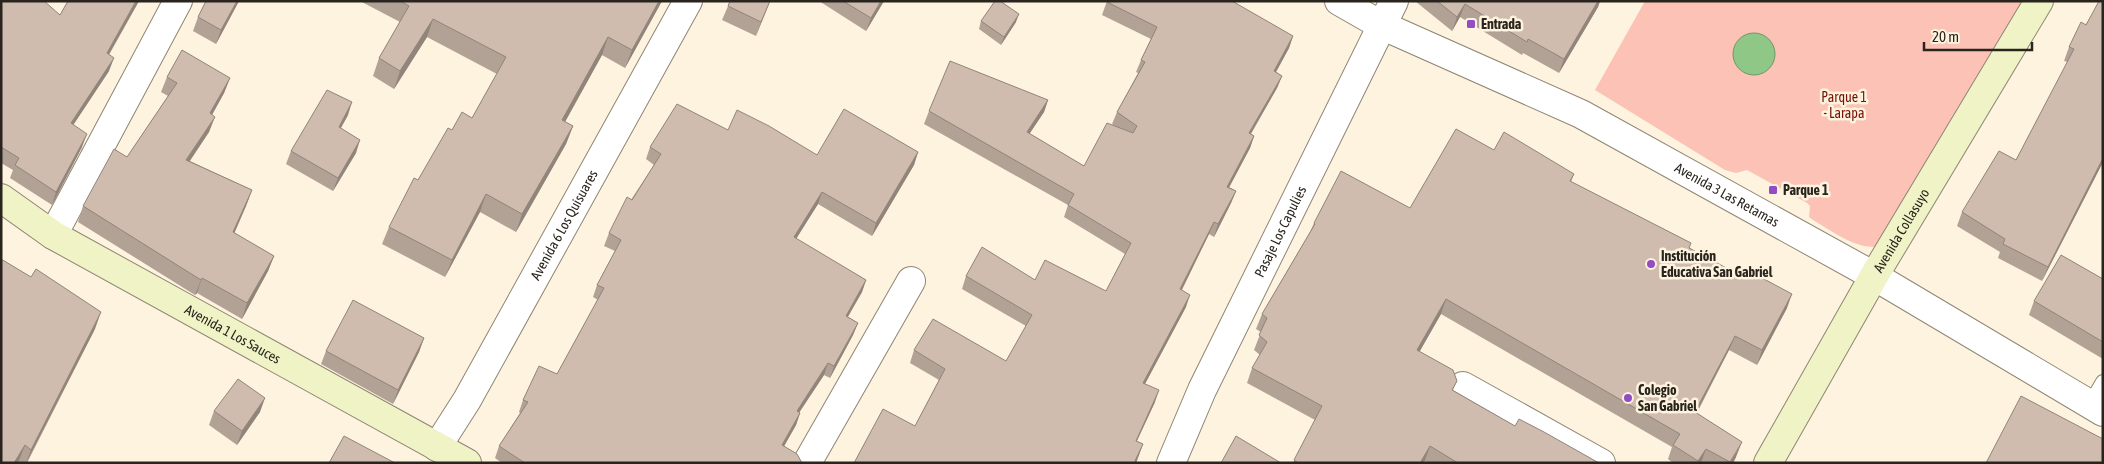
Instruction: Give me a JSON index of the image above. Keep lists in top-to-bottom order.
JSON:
{
  "streets": {
    "street": [
      "Avenida 3 Las Retamas",
      "Avenida 6 Los Quisuares",
      "Pasaje Los Capulies",
      "Avenida Collasuyo",
      "Avenida 1 Los Sauces"
    ]
  },
  "crossings": [
    ["Avenida 3 Las Retamas", "Pasaje Los Capulies"],
    ["Avenida 3 Las Retamas", "Avenida Collasuyo"],
    ["Avenida 6 Los Quisuares", "Avenida 1 Los Sauces"]
  ],
  "parks": ["Parque 1 - Larapa"],
  "places": {
    "transit": ["Entrada", "Parque 1"],
    "other": ["Institución Educativa San Gabriel", "Colegio San Gabriel"]
  },
  "scale_bar": "20 m"
}
